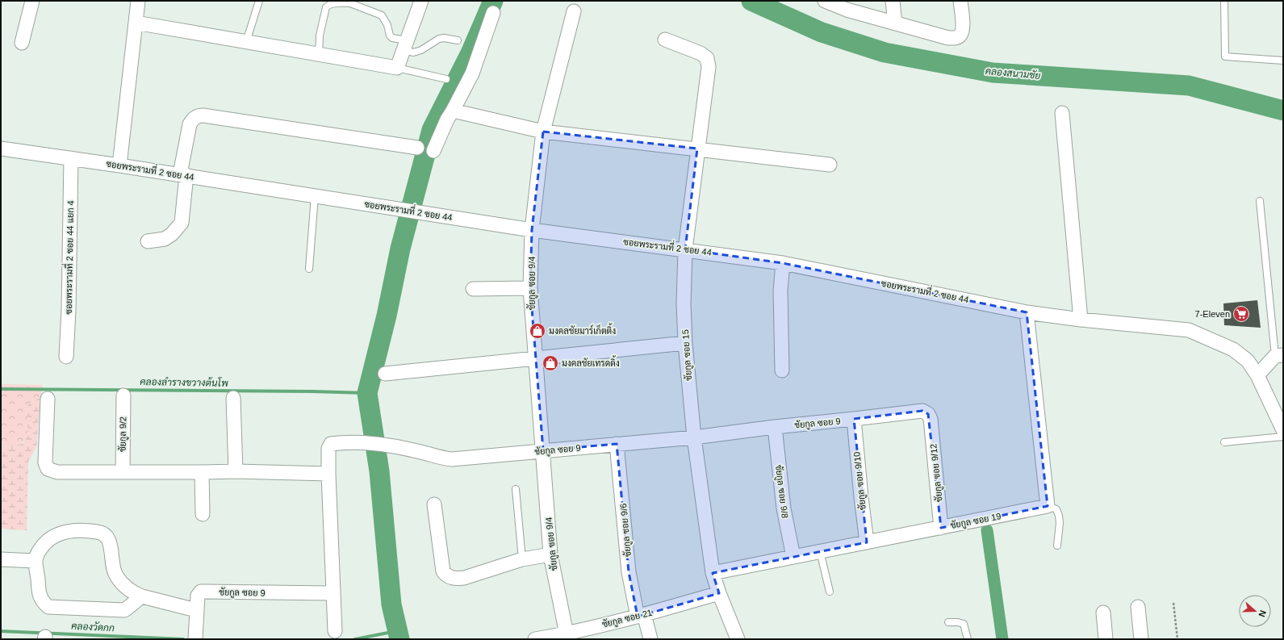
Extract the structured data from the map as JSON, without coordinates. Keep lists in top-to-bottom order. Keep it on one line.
{"streets":{"street":["ซอยพระรามที่ 2 ซอย 44","ซอยพระรามที่ 2 ซอย 44 แยก 4","ชัยกูล ซอย 9/4","ชัยกูล ซอย 15","ชัยกูล ซอย 9","ชัยกูล 9/2","ชัยกูล ซอย 9/12","ชัยกูล ซอย 9/10","ชัยกูล ซอย 9/8","ชัยกูล ซอย 19","ชัยกูล ซอย 9/6","ชัยกูล ซอย 21"]},"crossings":[["ซอยพระรามที่ 2 ซอย 44","ซอยพระรามที่ 2 ซอย 44 แยก 4"],["ซอยพระรามที่ 2 ซอย 44","ชัยกูล ซอย 9/4"],["ซอยพระรามที่ 2 ซอย 44","ชัยกูล ซอย 15"],["ชัยกูล ซอย 9/4","ชัยกูล ซอย 9"],["ชัยกูล ซอย 9/4","ชัยกูล ซอย 21"],["ชัยกูล ซอย 15","ชัยกูล ซอย 9"],["ชัยกูล ซอย 15","ชัยกูล ซอย 19"],["ชัยกูล ซอย 15","ชัยกูล ซอย 21"],["ชัยกูล ซอย 9","ชัยกูล ซอย 9/12"],["ชัยกูล ซอย 9","ชัยกูล ซอย 9/10"],["ชัยกูล ซอย 9","ชัยกูล ซอย 9/8"],["ชัยกูล ซอย 9","ชัยกูล ซอย 9/6"],["ชัยกูล ซอย 9/12","ชัยกูล ซอย 19"],["ชัยกูล ซอย 9/10","ชัยกูล ซอย 19"],["ชัยกูล ซอย 9/8","ชัยกูล ซอย 19"],["ชัยกูล ซอย 9/6","ชัยกูล ซอย 21"]],"water":["คลองสนามชัย","คลองลำรางขวางต้นโพ","คลองวัดกก"],"places":{"supermarket":["7-Eleven"],"shop":["มงคลชัยมาร์เก็ตติ้ง","มงคลชัยเทรดดิ้ง"]},"north":"right"}
